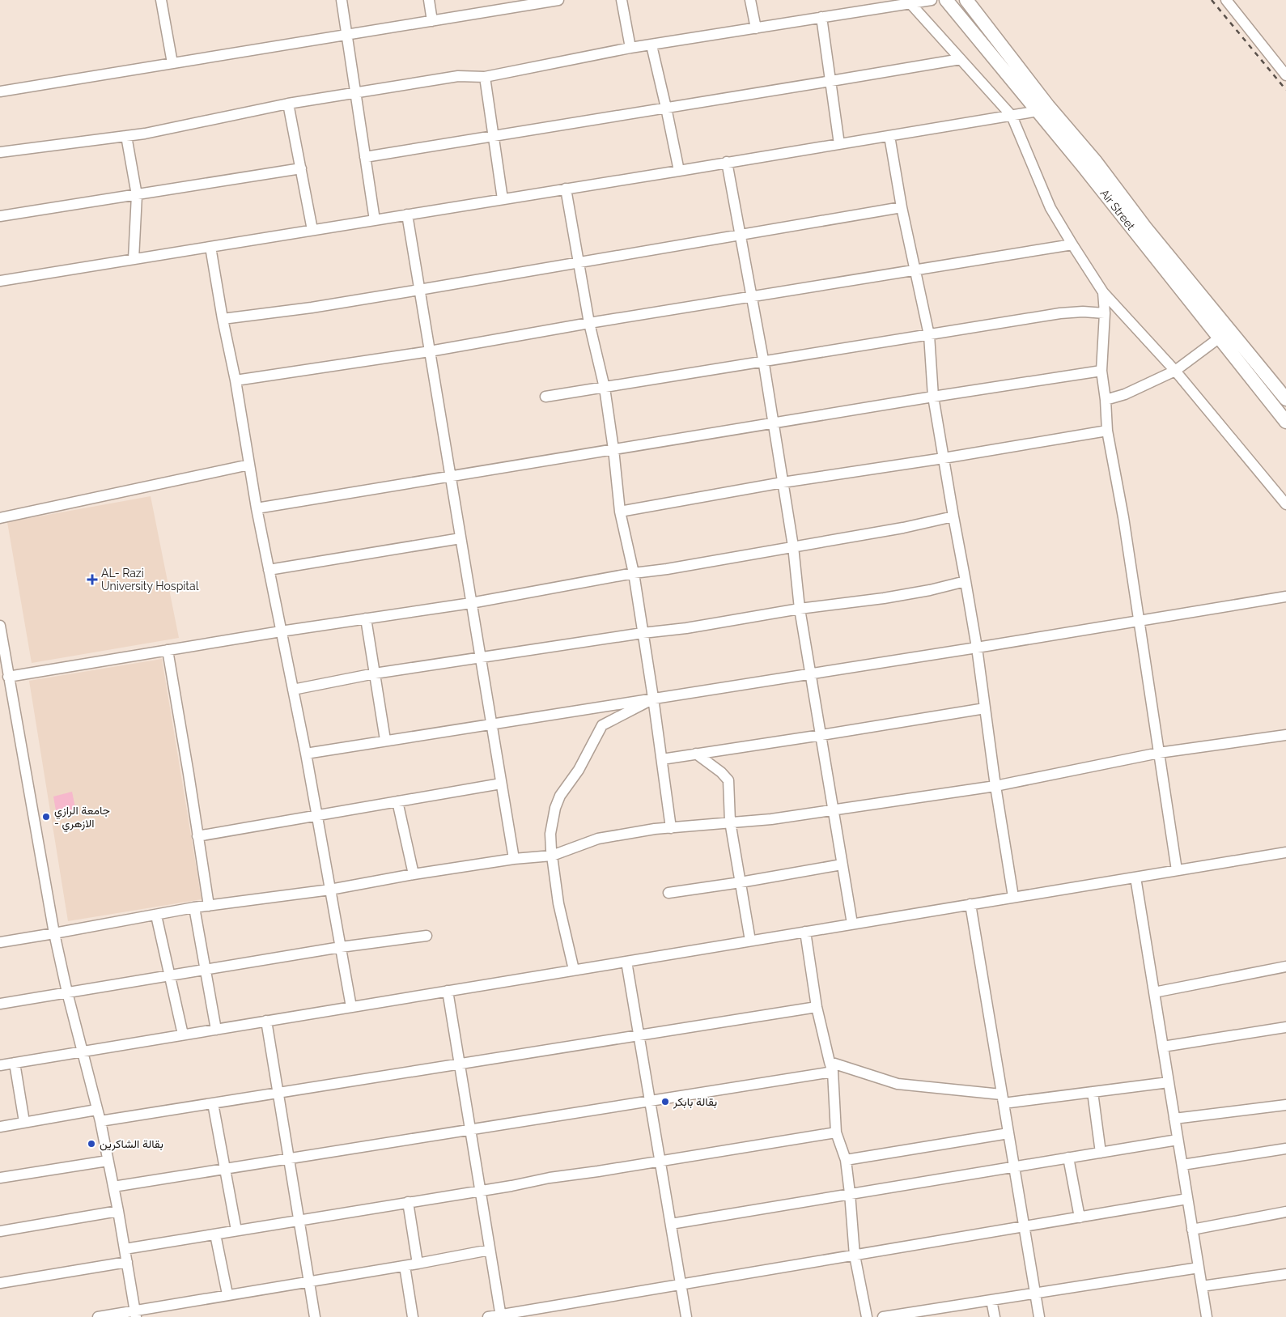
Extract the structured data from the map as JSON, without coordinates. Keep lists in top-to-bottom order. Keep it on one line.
{"streets":{"main road":["Air Street"]},"places":{"health":["AL- Razi University Hospital"],"other":["جامعة الرازي - الازهري","بقالة بابكر","بقالة الشاكرين"]}}
